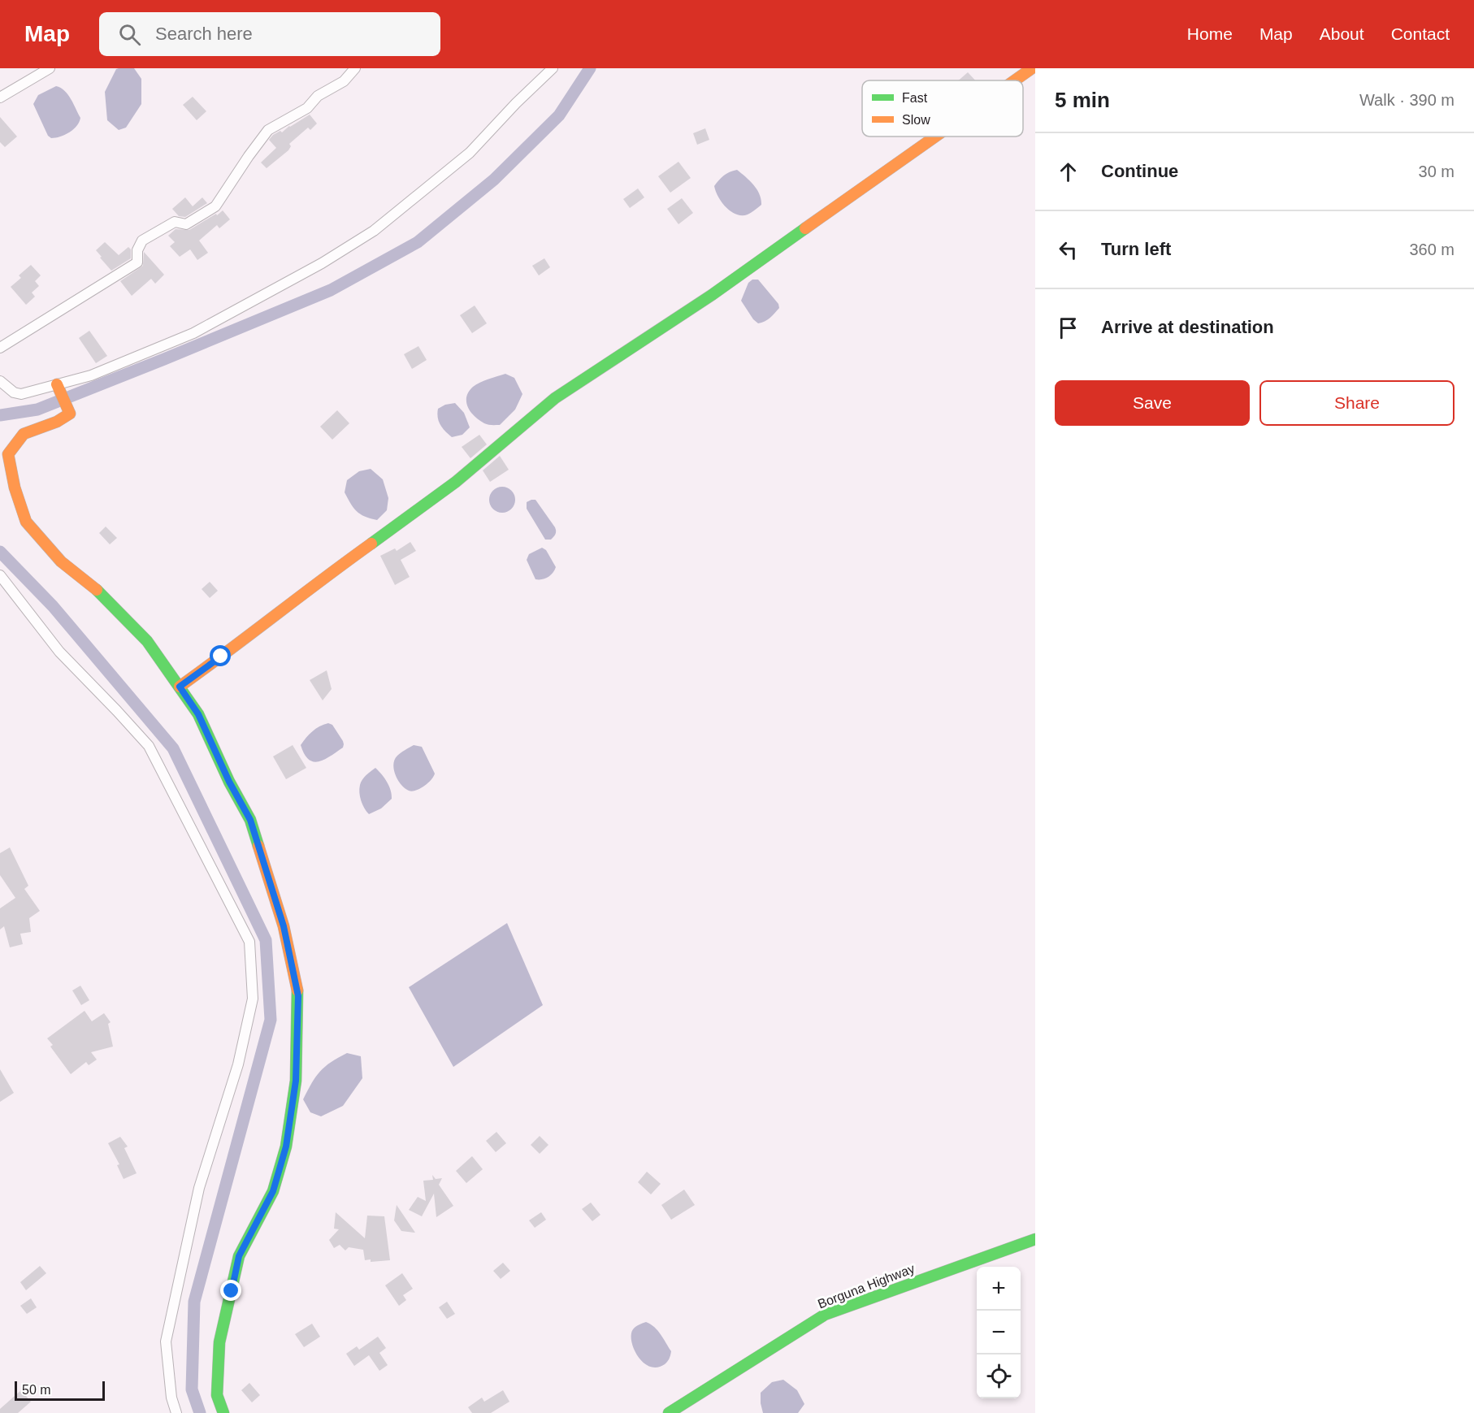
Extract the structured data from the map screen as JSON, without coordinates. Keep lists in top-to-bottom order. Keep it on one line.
{"streets":{"street":["Borguna Highway"]},"legend":["Fast","Slow"],"scale_bar":"50 m","page":{"header":"Map","search":"Search here","nav":["Home","Map","About","Contact"],"heading":["5 min","Walk · 390 m"],"list":[["Continue","30 m"],["Turn left","360 m"],"Arrive at destination"],"buttons":["Save","Share"],"map_buttons":["+","−"],"scale":"50 m"}}
